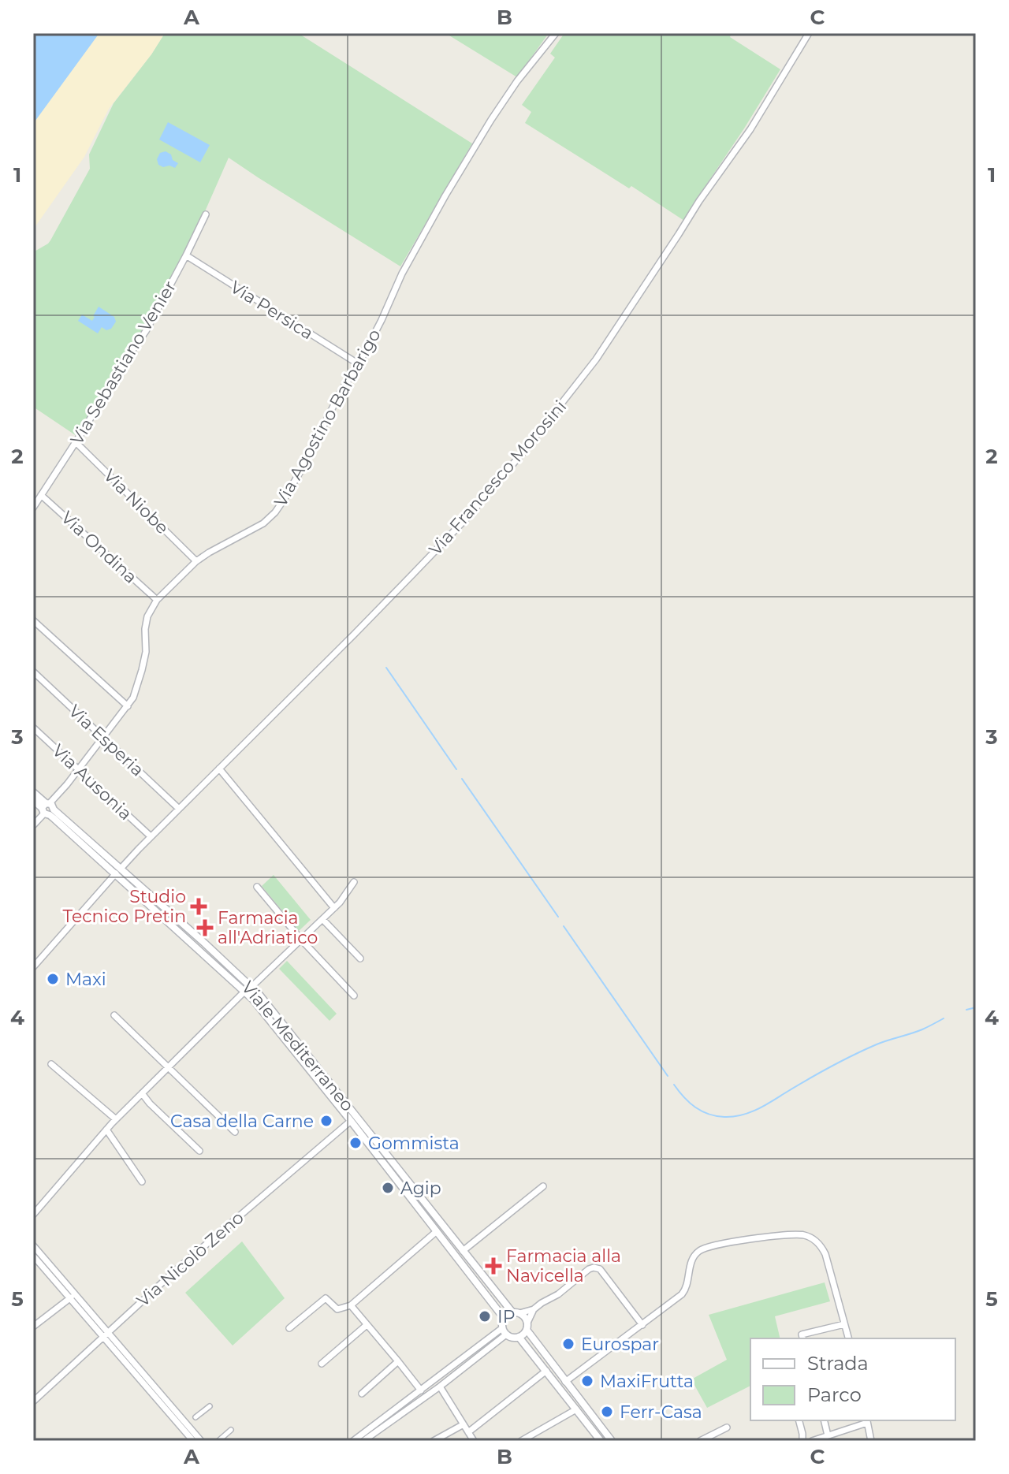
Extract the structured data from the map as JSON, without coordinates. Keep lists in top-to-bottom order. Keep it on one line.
{"streets":{"street":["Via Persica","Via Sebastiano Venier","Via Agostino Barbarigo","Via Francesco Morosini","Via Niobe","Via Ondina","Via Esperia","Via Ausonia","Viale Mediterraneo","Via Nicolò Zeno"]},"crossings":[["Via Persica","Via Sebastiano Venier"],["Via Persica","Via Agostino Barbarigo"],["Via Sebastiano Venier","Via Niobe"],["Via Sebastiano Venier","Via Ondina"],["Via Agostino Barbarigo","Via Niobe"],["Via Agostino Barbarigo","Via Ondina"],["Via Agostino Barbarigo","Via Esperia"],["Via Agostino Barbarigo","Via Ausonia"],["Via Agostino Barbarigo","Viale Mediterraneo"],["Via Francesco Morosini","Via Esperia"],["Via Francesco Morosini","Via Ausonia"],["Via Francesco Morosini","Viale Mediterraneo"],["Viale Mediterraneo","Via Nicolò Zeno"]],"places":{"health":["Studio Tecnico Pretin","Farmacia all'Adriatico","Farmacia alla Navicella"],"other":["Maxi","Casa della Carne","Gommista","Agip","IP","Eurospar","MaxiFrutta","Ferr-Casa"]},"legend":["Strada","Parco"],"grid":{"columns":["A","B","C"],"rows":["1","2","3","4","5"]}}
